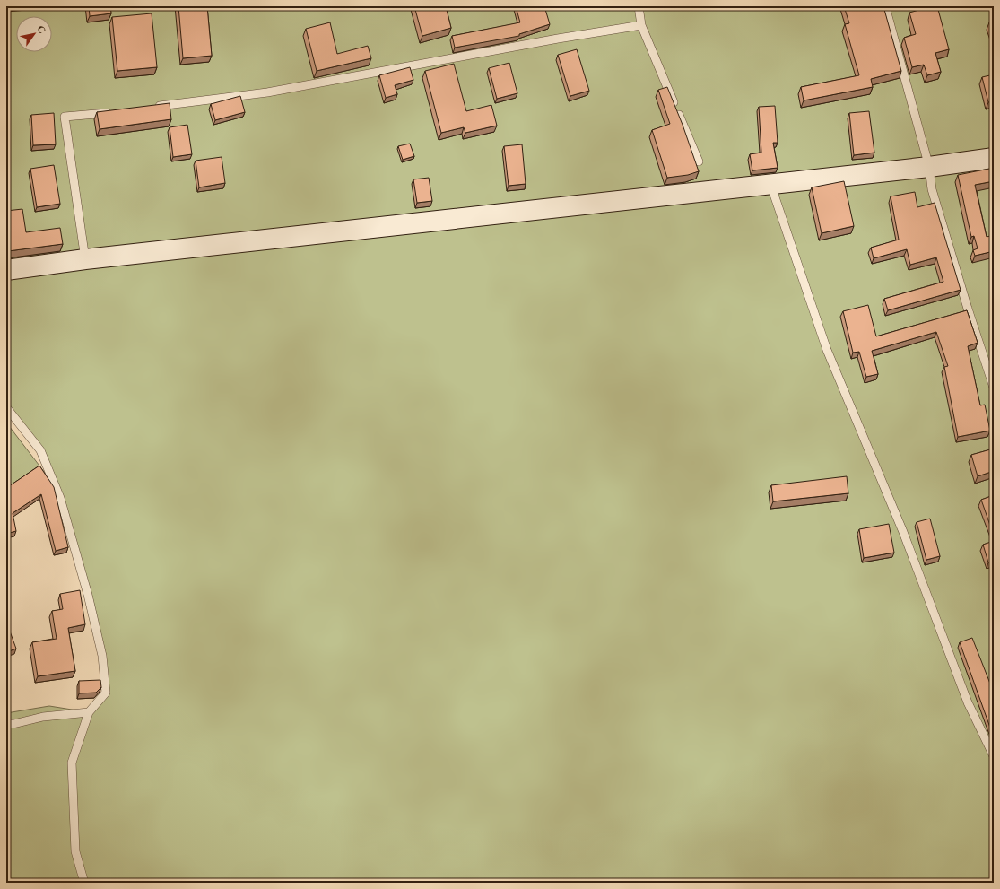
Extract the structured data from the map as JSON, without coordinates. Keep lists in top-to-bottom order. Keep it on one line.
{"north":"top right"}
